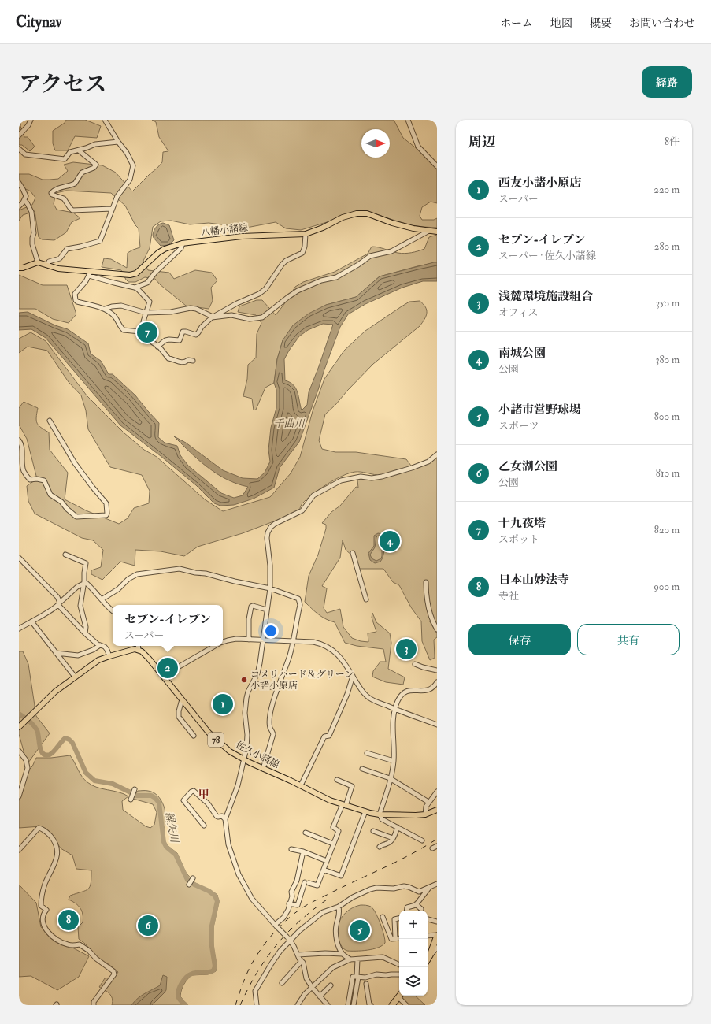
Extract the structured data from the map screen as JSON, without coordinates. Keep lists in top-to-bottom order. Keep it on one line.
{"streets":{"main road":["八幡小諸線","78","佐久小諸線"]},"districts":["甲"],"water":["千曲川","繰矢川"],"places":["コメリハード＆グリーン 小諸小原店"],"north":"right","page":{"header":"Citynav","nav":["ホーム","地図","概要","お問い合わせ"],"title":"アクセス","buttons":["経路",["保存","共有"]],"heading":["周辺","8件"],"list":[{"mark":"1","name":"西友小諸小原店","note":"スーパー","value":"220 m"},{"mark":"2","name":"セブン-イレブン","note":"スーパー · 佐久小諸線","value":"280 m"},{"mark":"3","name":"浅麓環境施設組合","note":"オフィス","value":"350 m"},{"mark":"4","name":"南城公園","note":"公園","value":"380 m"},{"mark":"5","name":"小諸市営野球場","note":"スポーツ","value":"800 m"},{"mark":"6","name":"乙女湖公園","note":"公園","value":"810 m"},{"mark":"7","name":"十九夜塔","note":"スポット","value":"820 m"},{"mark":"8","name":"日本山妙法寺","note":"寺社","value":"900 m"}],"pins":["7","4","3","2","1","8","6","5"],"popup":["セブン-イレブン","スーパー"],"map_buttons":["+","−"]}}
